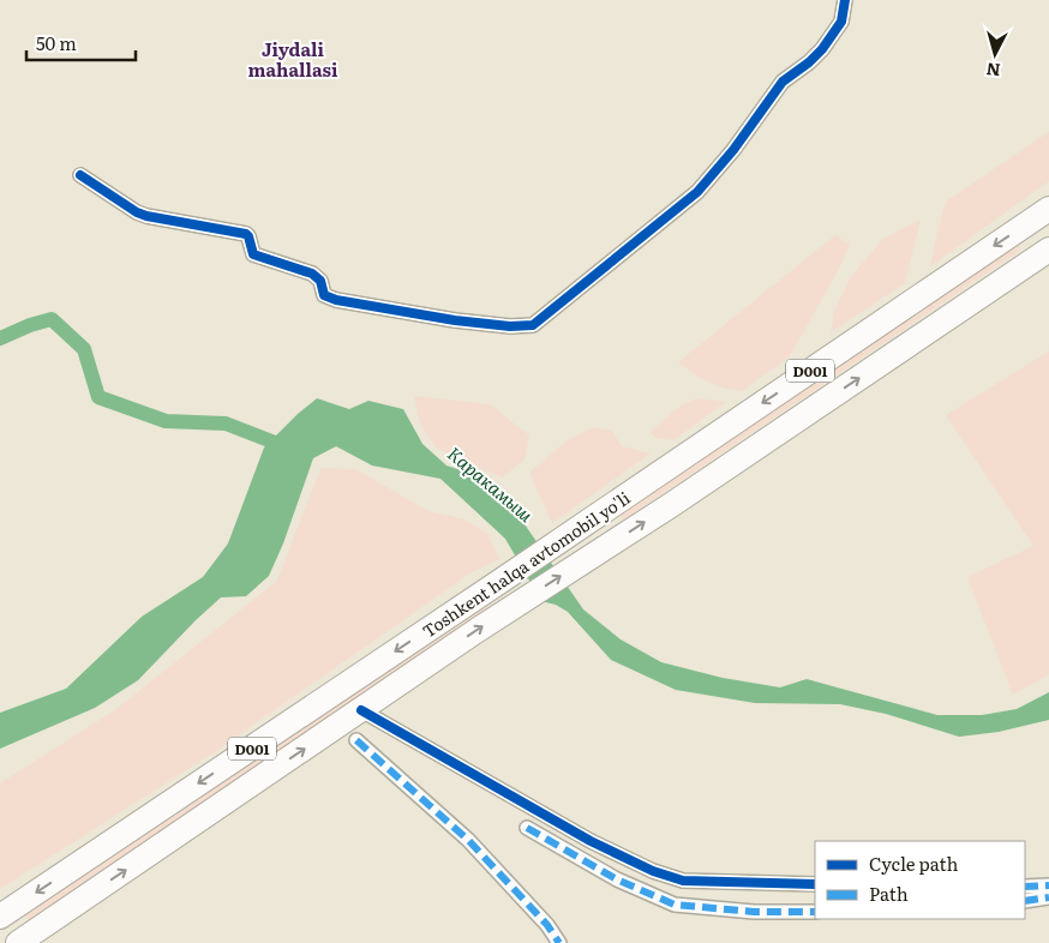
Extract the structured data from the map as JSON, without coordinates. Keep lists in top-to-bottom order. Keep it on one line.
{"streets":{"highway":["D001","Toshkent halqa avtomobil yo'li"]},"districts":["Jiydali mahallasi"],"water":["Каракамыш"],"legend":["Cycle path","Path"],"scale_bar":"50 m","north":"bottom"}
